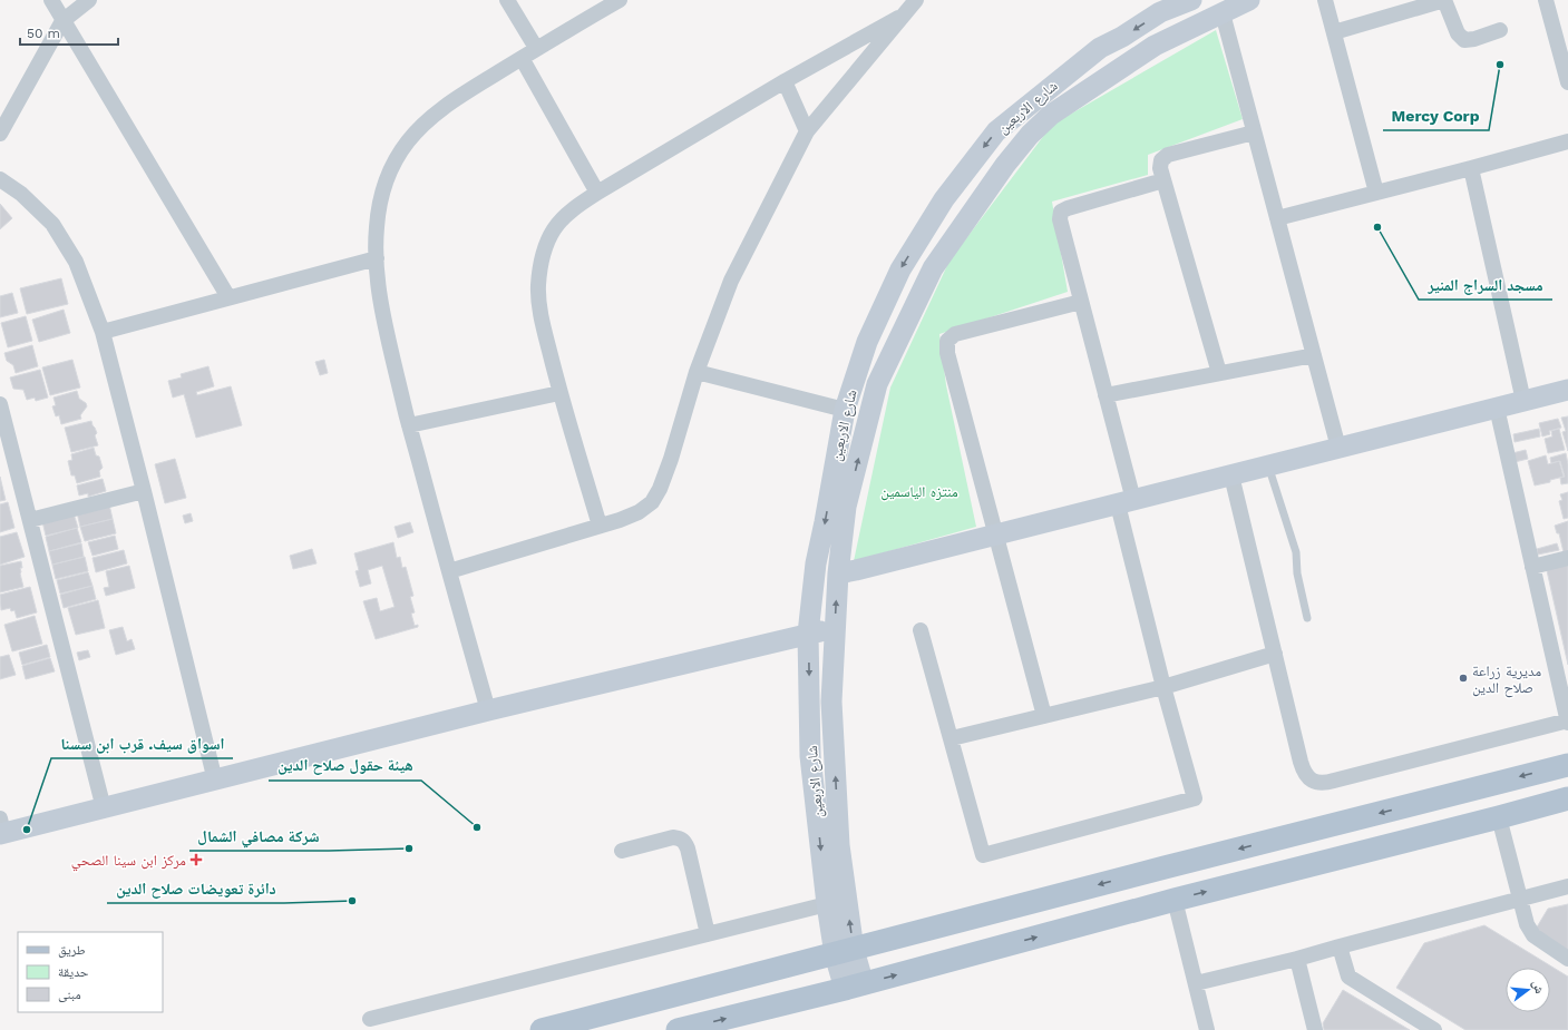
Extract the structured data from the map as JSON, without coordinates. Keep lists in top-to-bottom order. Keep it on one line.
{"streets":{"main road":["شارع الاربعين"]},"parks":["منتزه الياسمين"],"places":{"other":["Mercy Corp","مسجد السراج المنير","مديرية زراعة صلاح الدين","هيئة حقول صلاح الدين","اسواق سيف. قرب ابن سسنا","شركة مصافي الشمال","دائرة تعويضات صلاح الدين"],"health":["مركز ابن سينا الصحي"]},"legend":["طريق","حديقة","مبنى"],"scale_bar":"50 m","north":"right"}
